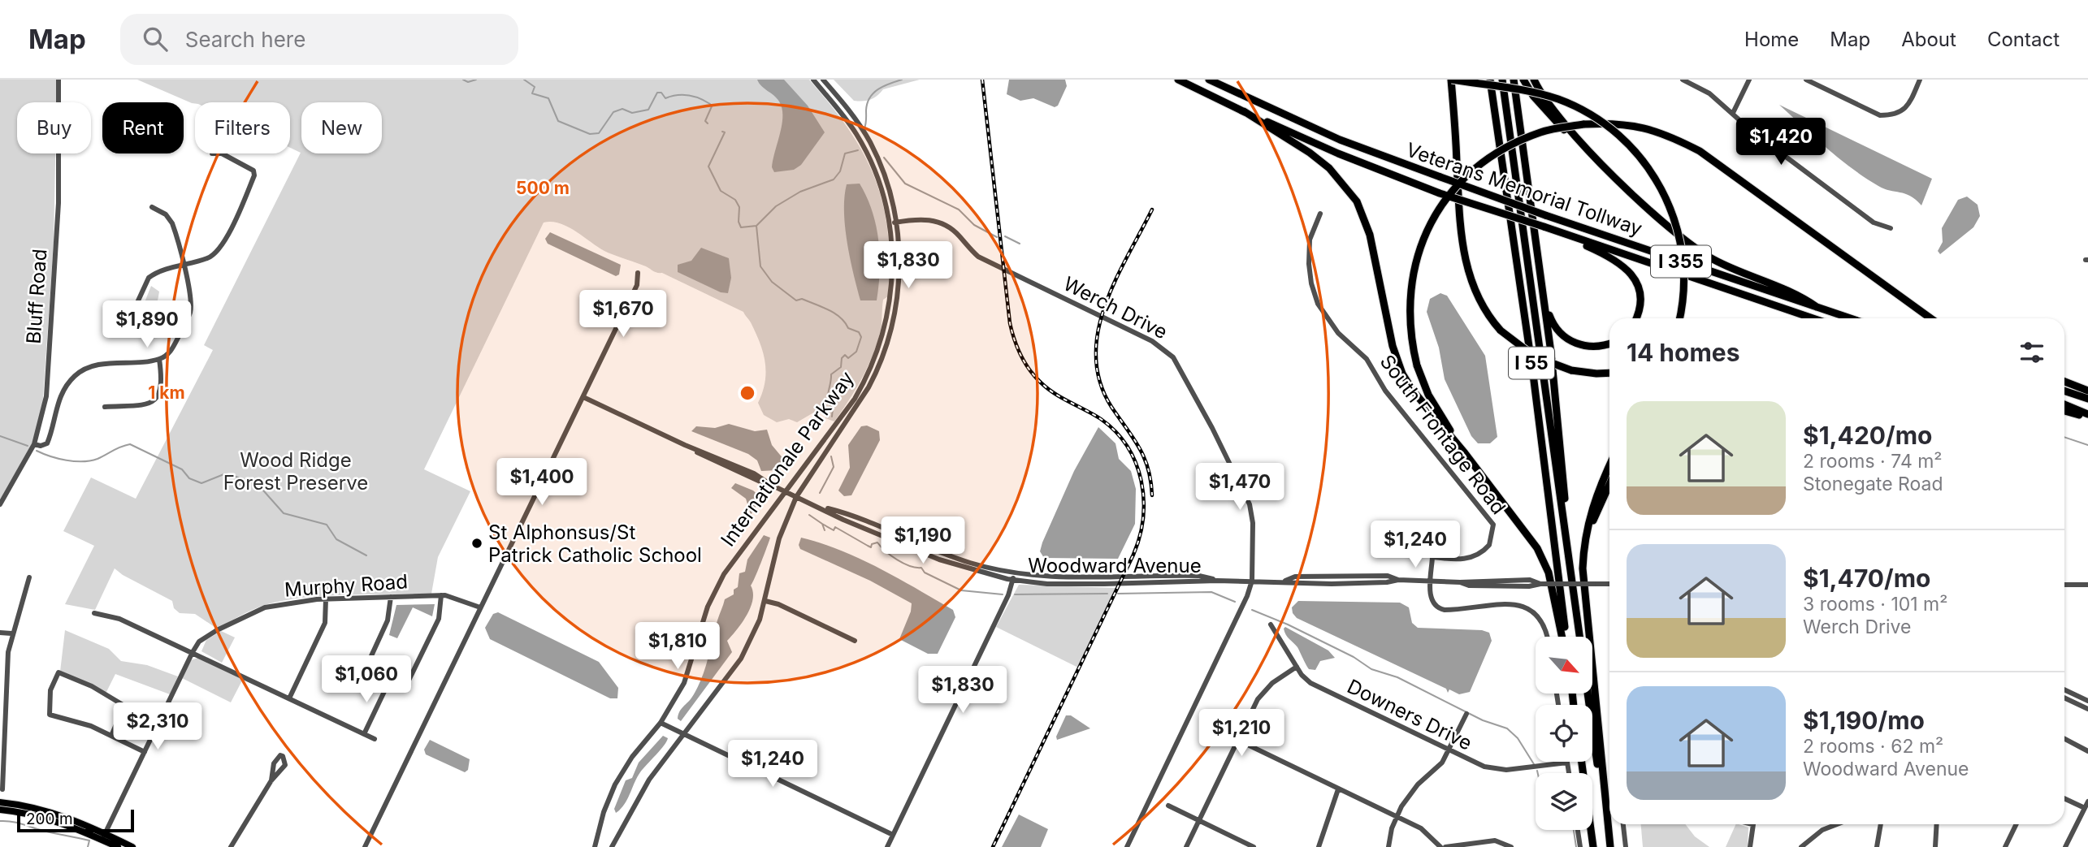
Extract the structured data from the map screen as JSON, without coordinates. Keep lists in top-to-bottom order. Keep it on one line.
{"streets":{"highway":["Veterans Memorial Tollway","I 355","I 55"],"street":["Bluff Road","Werch Drive","South Frontage Road","Internationale Parkway","Woodward Avenue","Murphy Road","Downers Drive"]},"crossings":[["Werch Drive","Internationale Parkway"],["Werch Drive","Woodward Avenue"],["South Frontage Road","Woodward Avenue"],["Internationale Parkway","Woodward Avenue"]],"parks":["Wood Ridge Forest Preserve"],"places":["St Alphonsus/St Patrick Catholic School"],"scale_bar":"200 m","north":"bottom right","page":{"header":"Map","search":"Search here","nav":["Home","Map","About","Contact"],"chip":["Buy","Rent","Filters","New"],"price":["$1,420","$1,830","$1,670","$1,890","$1,400","$1,470","$1,190","$1,240","$1,810","$1,060","$1,830","$2,310","$1,210","$1,240"],"heading":"14 homes","list":[{"name":"$1,420/mo","note":"2 rooms · 74 m² · Stonegate Road"},{"name":"$1,470/mo","note":"3 rooms · 101 m² · Werch Drive"},{"name":"$1,190/mo","note":"2 rooms · 62 m² · Woodward Avenue"}],"scale":"200 m"},"rings":["500 m","1 km"]}
